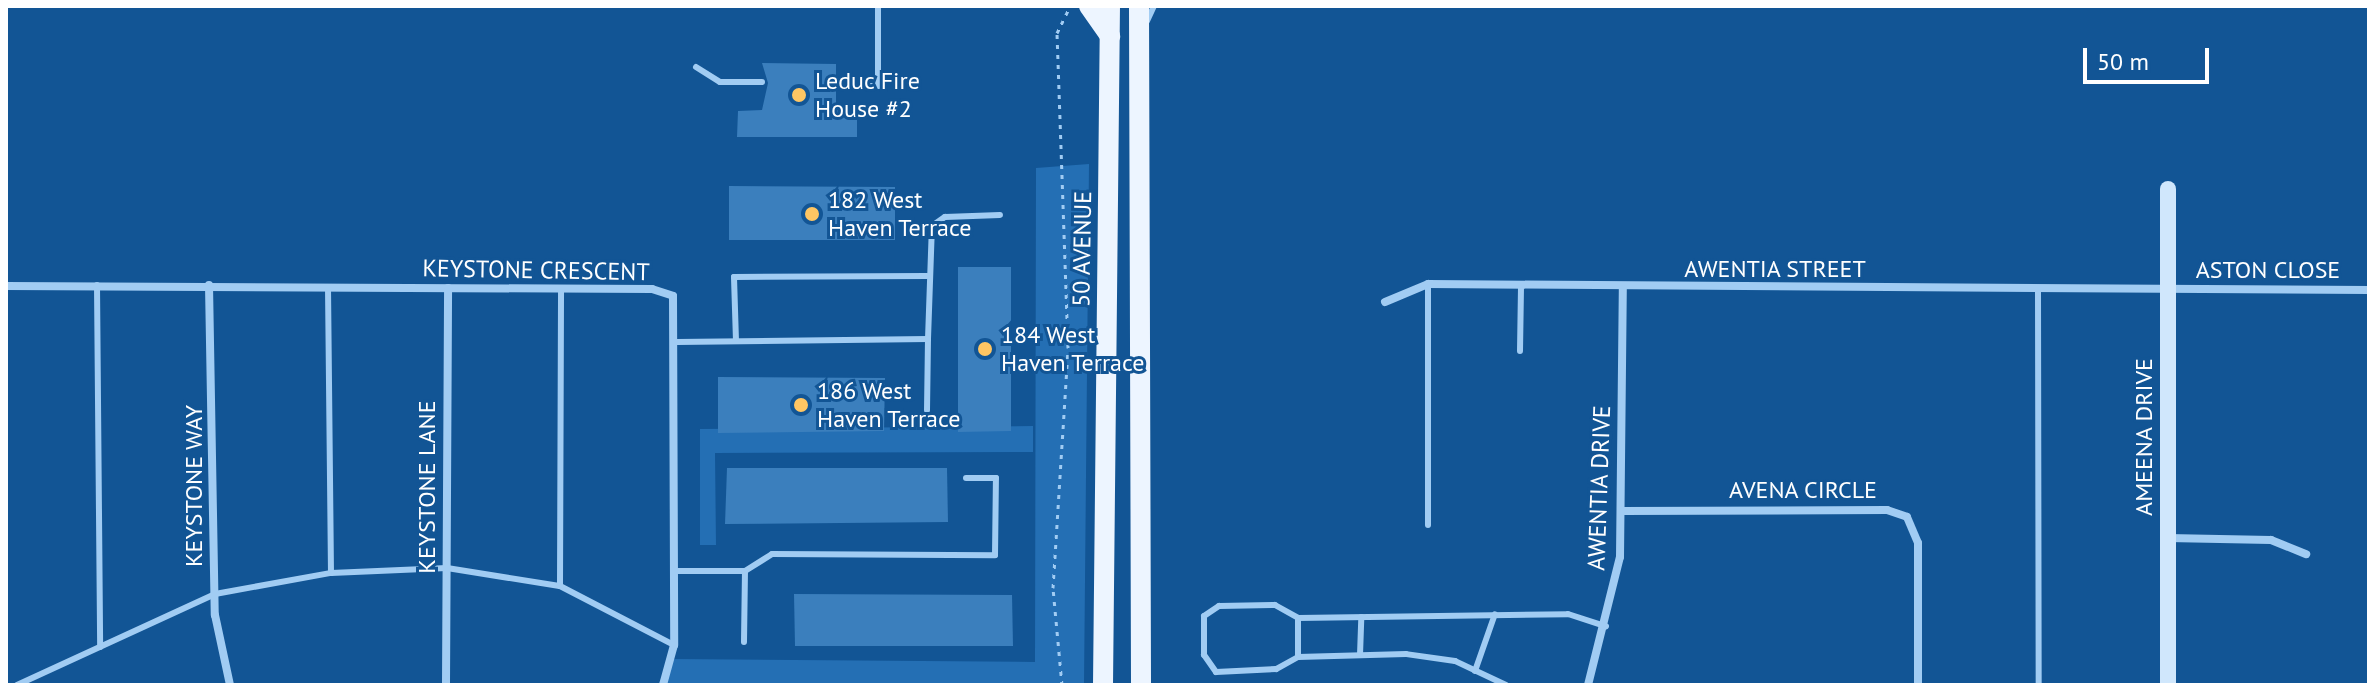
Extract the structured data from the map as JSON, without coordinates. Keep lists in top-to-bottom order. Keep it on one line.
{"streets":{"main road":["50 AVENUE"],"street":["AWENTIA STREET","KEYSTONE CRESCENT","ASTON CLOSE","AMEENA DRIVE","KEYSTONE WAY","KEYSTONE LANE","AWENTIA DRIVE","AVENA CIRCLE"]},"crossings":[["AWENTIA STREET","ASTON CLOSE"],["AWENTIA STREET","AMEENA DRIVE"],["AWENTIA STREET","AWENTIA DRIVE"],["KEYSTONE CRESCENT","KEYSTONE WAY"],["KEYSTONE CRESCENT","KEYSTONE LANE"],["ASTON CLOSE","AMEENA DRIVE"],["AWENTIA DRIVE","AVENA CIRCLE"]],"places":["Leduc Fire House #2","182 West Haven Terrace","184 West Haven Terrace","186 West Haven Terrace"],"scale_bar":"50 m"}
